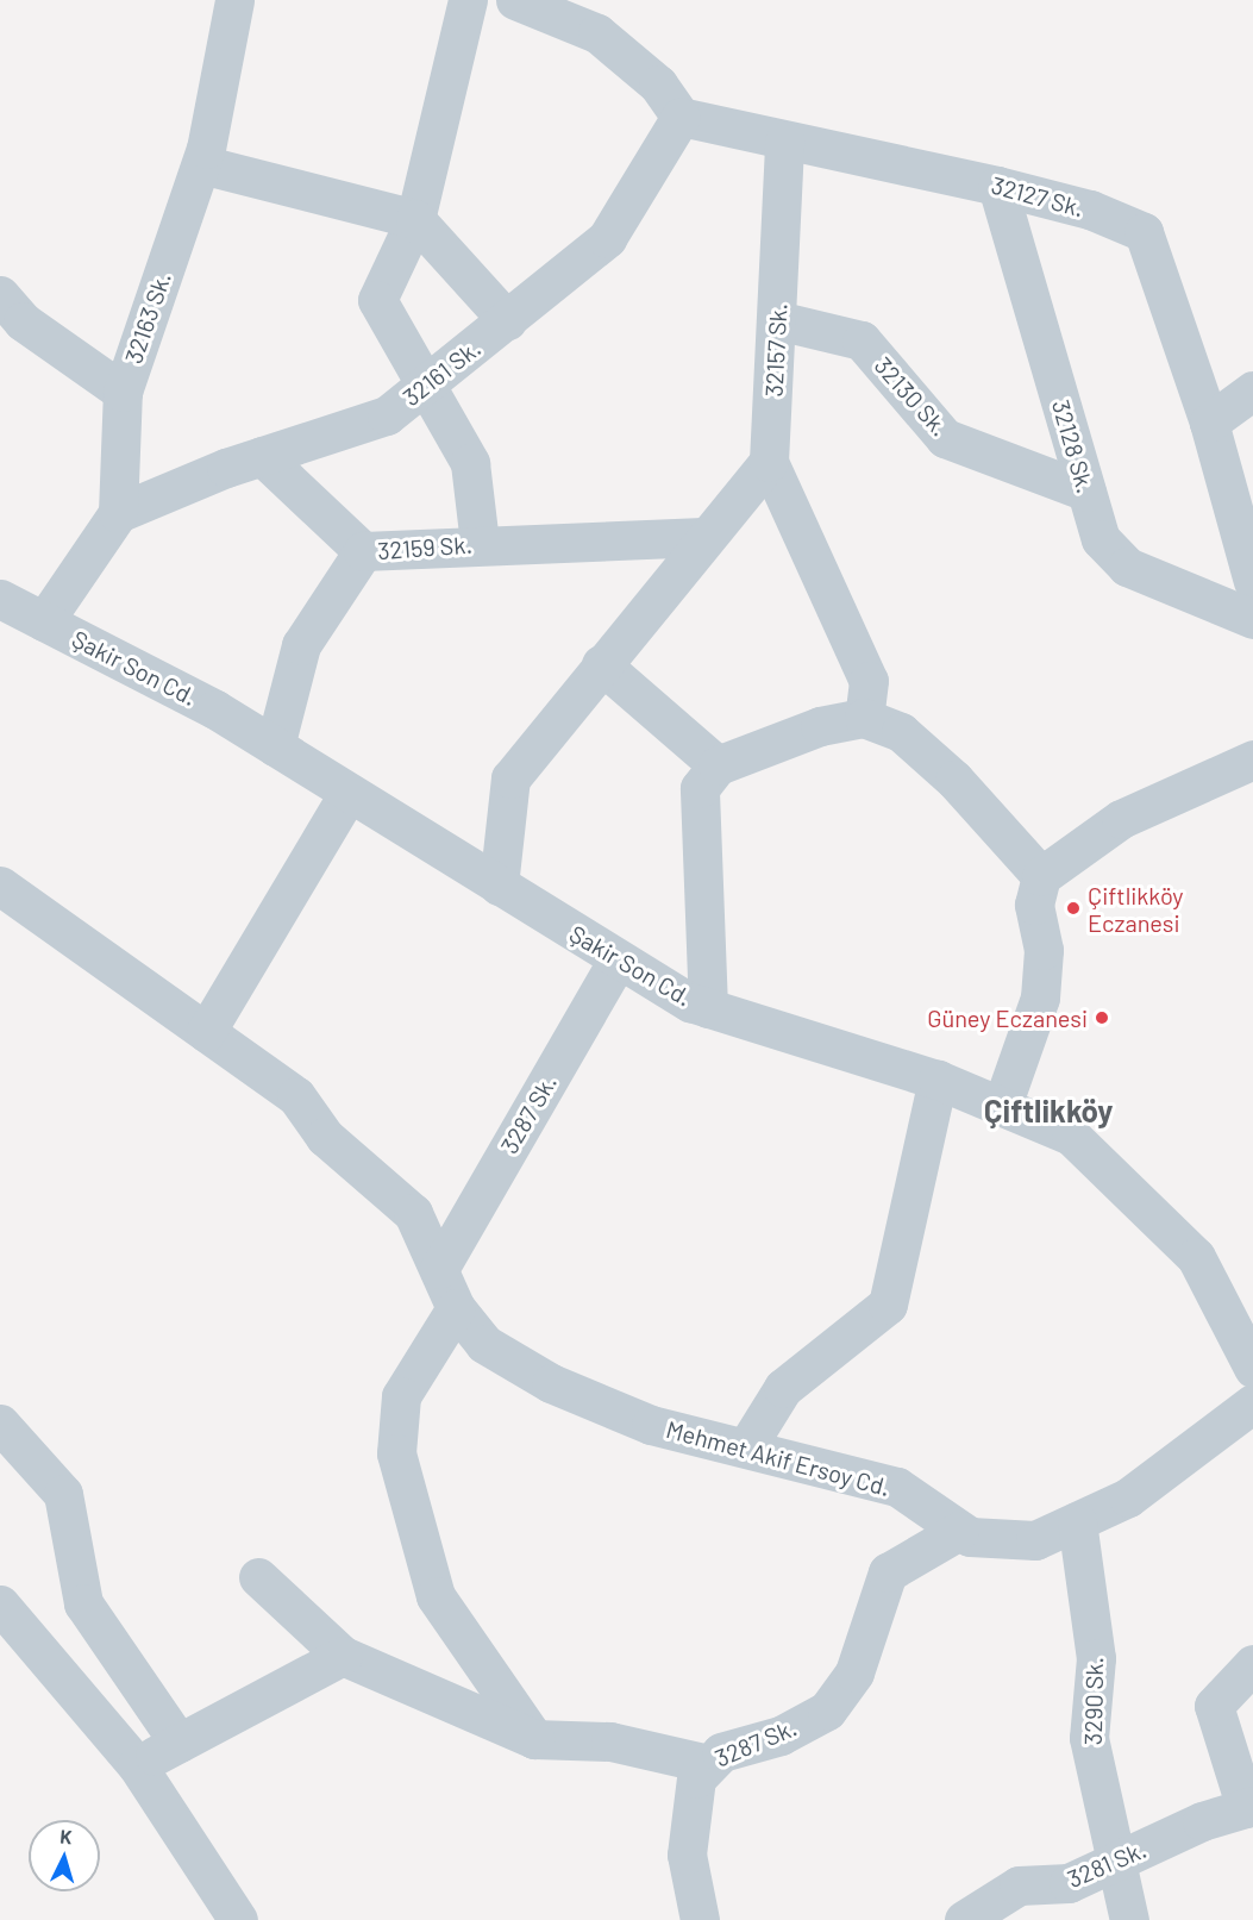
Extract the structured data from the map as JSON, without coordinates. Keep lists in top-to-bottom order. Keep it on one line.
{"streets":{"street":["32127 Sk.","32163 Sk.","32157 Sk.","32161 Sk.","32130 Sk.","32128 Sk.","32159 Sk.","Şakir Son Cd.","3287 Sk.","Mehmet Akif Ersoy Cd.","3290 Sk.","3281 Sk."]},"crossings":[["32127 Sk.","32157 Sk."],["32127 Sk.","32161 Sk."],["32127 Sk.","32128 Sk."],["32163 Sk.","32161 Sk."],["32157 Sk.","32130 Sk."],["32130 Sk.","32128 Sk."],["32159 Sk.","Şakir Son Cd."],["Şakir Son Cd.","3287 Sk."],["3287 Sk.","Mehmet Akif Ersoy Cd."],["Mehmet Akif Ersoy Cd.","3290 Sk."],["3290 Sk.","3281 Sk."]],"districts":["Çiftlikköy"],"places":["Çiftlikköy Eczanesi","Güney Eczanesi"],"north":"top"}
